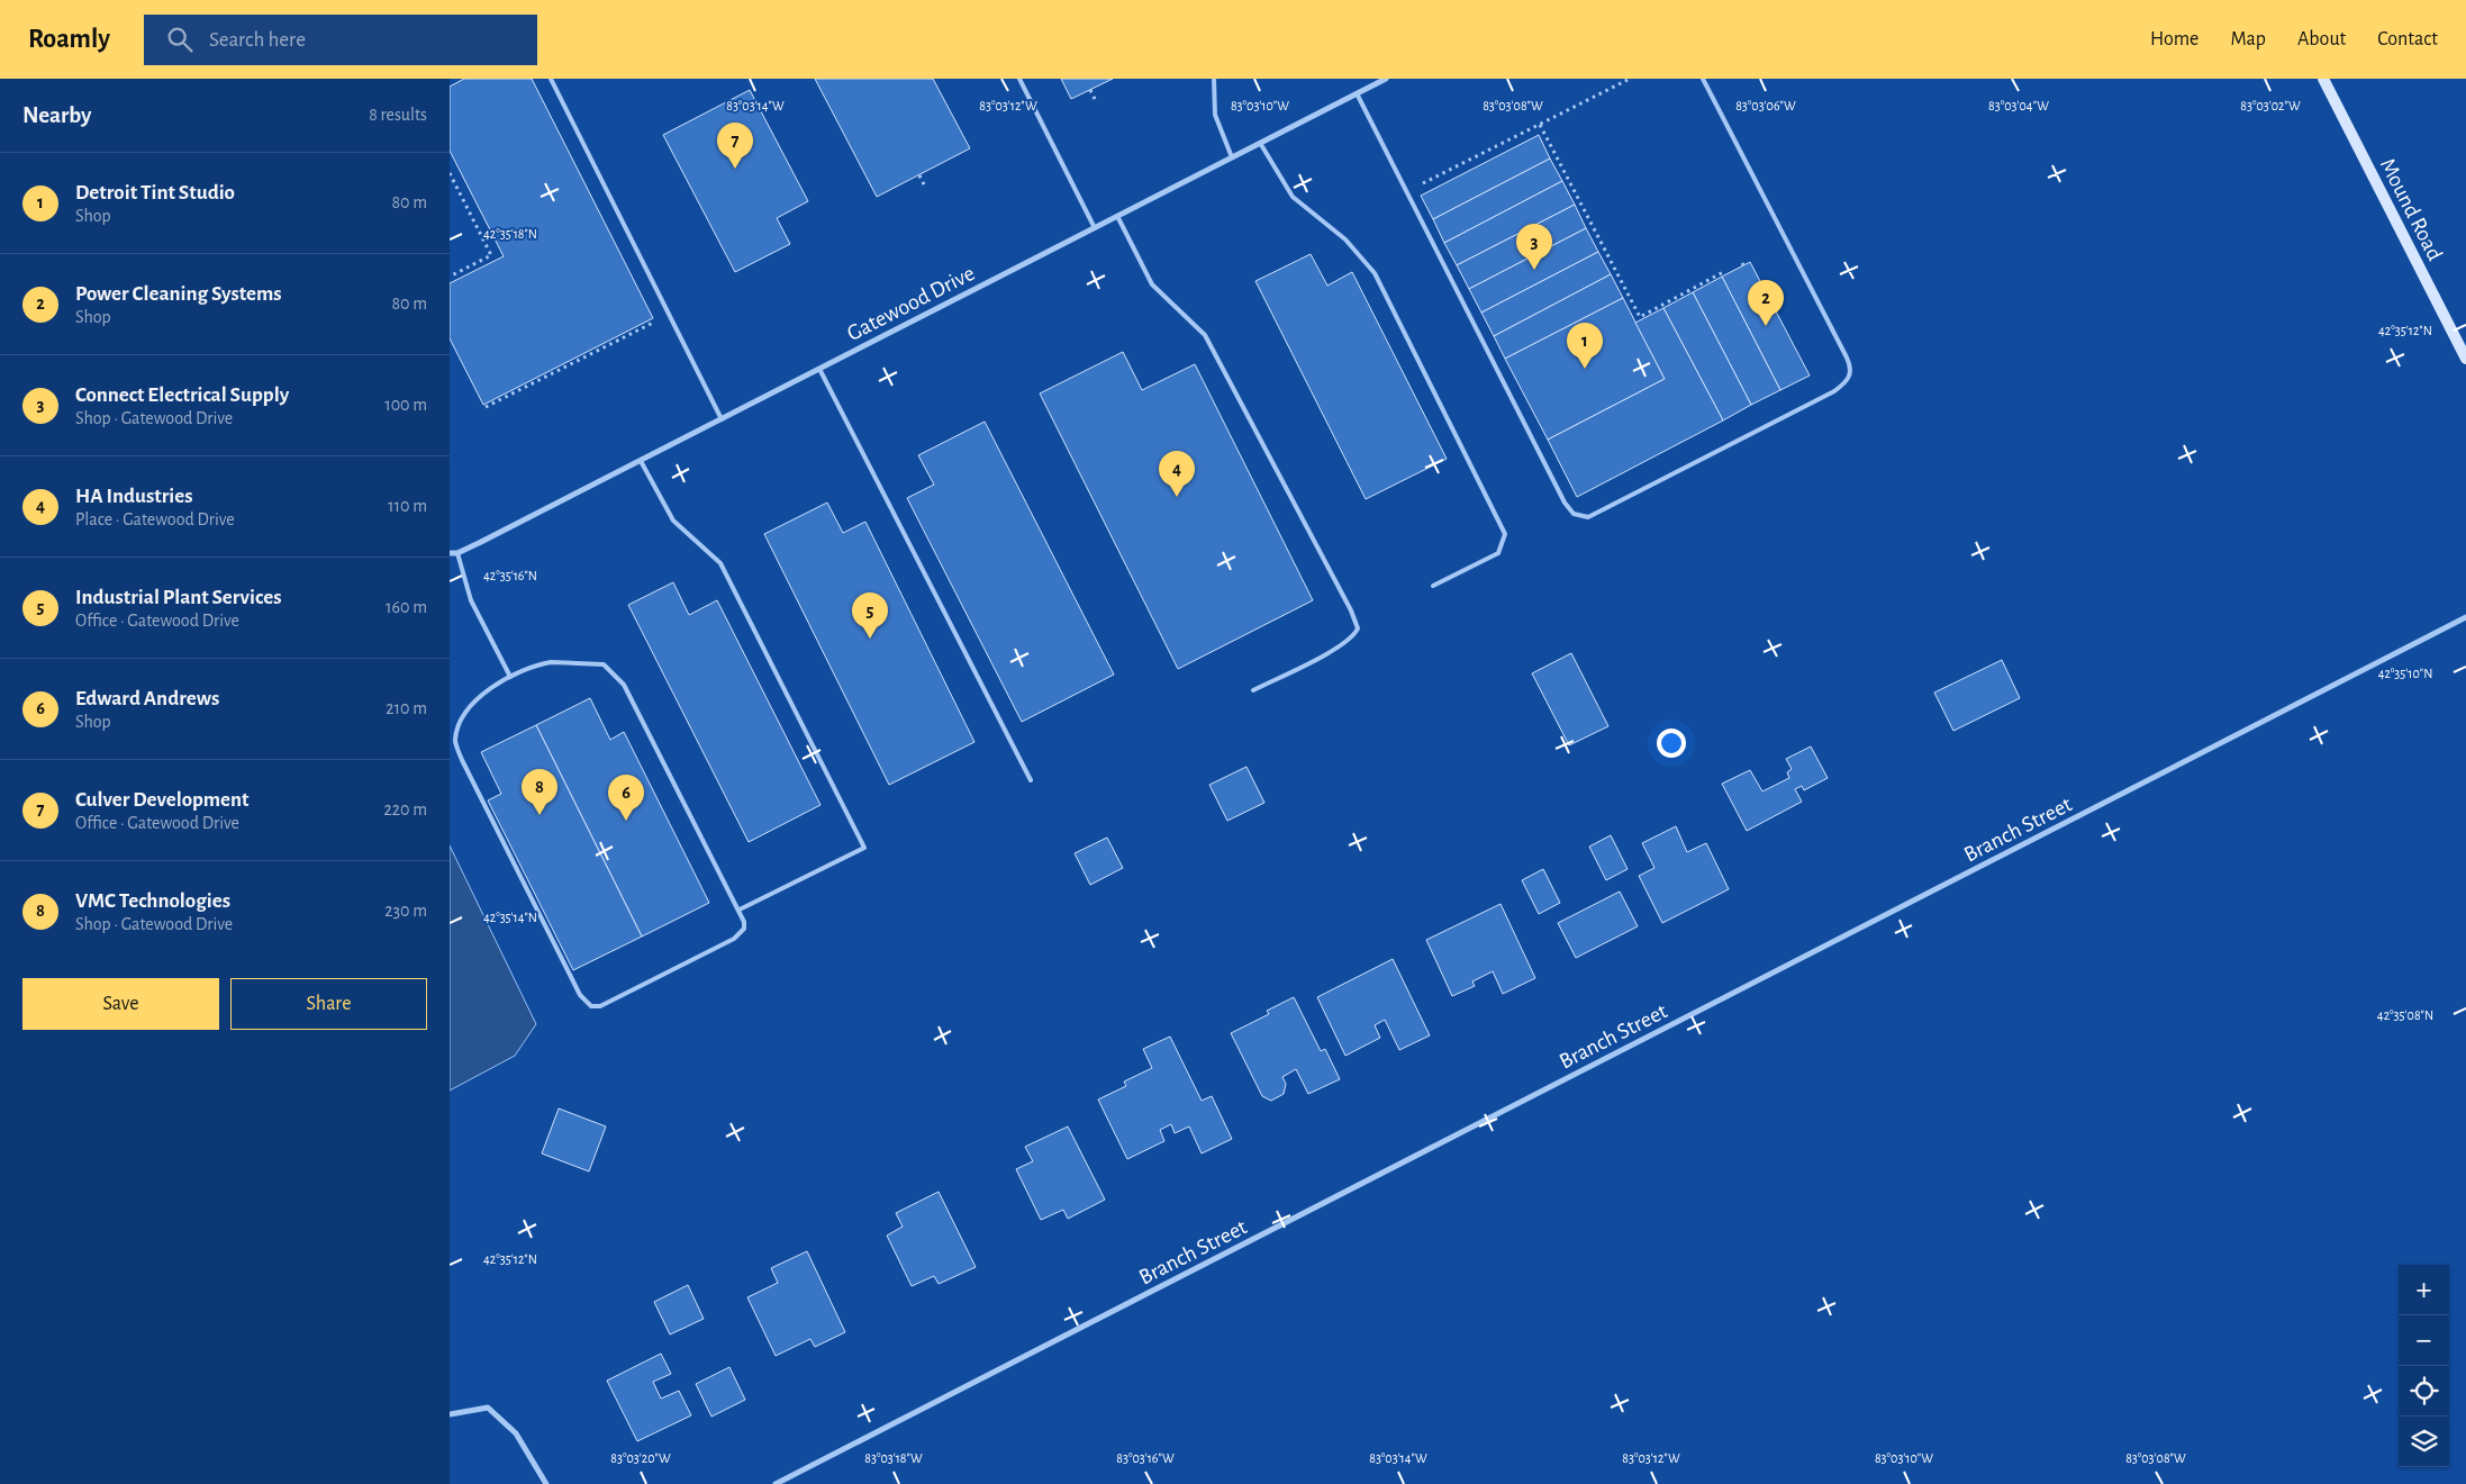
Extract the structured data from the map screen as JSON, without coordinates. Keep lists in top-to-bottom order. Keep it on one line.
{"streets":{"main road":["Mound Road"],"street":["Gatewood Drive","Branch Street"]},"page":{"header":"Roamly","search":"Search here","nav":["Home","Map","About","Contact"],"heading":["Nearby","8 results"],"pins":["7","3","2","1","4","5","8","6"],"list":[{"mark":"1","name":"Detroit Tint Studio","note":"Shop","value":"80 m"},{"mark":"2","name":"Power Cleaning Systems","note":"Shop","value":"80 m"},{"mark":"3","name":"Connect Electrical Supply","note":"Shop · Gatewood Drive","value":"100 m"},{"mark":"4","name":"HA Industries","note":"Place · Gatewood Drive","value":"110 m"},{"mark":"5","name":"Industrial Plant Services","note":"Office · Gatewood Drive","value":"160 m"},{"mark":"6","name":"Edward Andrews","note":"Shop","value":"210 m"},{"mark":"7","name":"Culver Development","note":"Office · Gatewood Drive","value":"220 m"},{"mark":"8","name":"VMC Technologies","note":"Shop · Gatewood Drive","value":"230 m"}],"buttons":["Save","Share"],"map_buttons":["+","−"]},"coordinates":["83°03'08\"W","83°03'04\"W","83°03'14\"W","83°03'12\"W","83°03'10\"W","83°03'06\"W","83°03'02\"W","42°35'18\"N","42°35'12\"N","42°35'16\"N","42°35'10\"N","42°35'14\"N","42°35'08\"N","83°03'20\"W","83°03'18\"W","83°03'16\"W"]}
